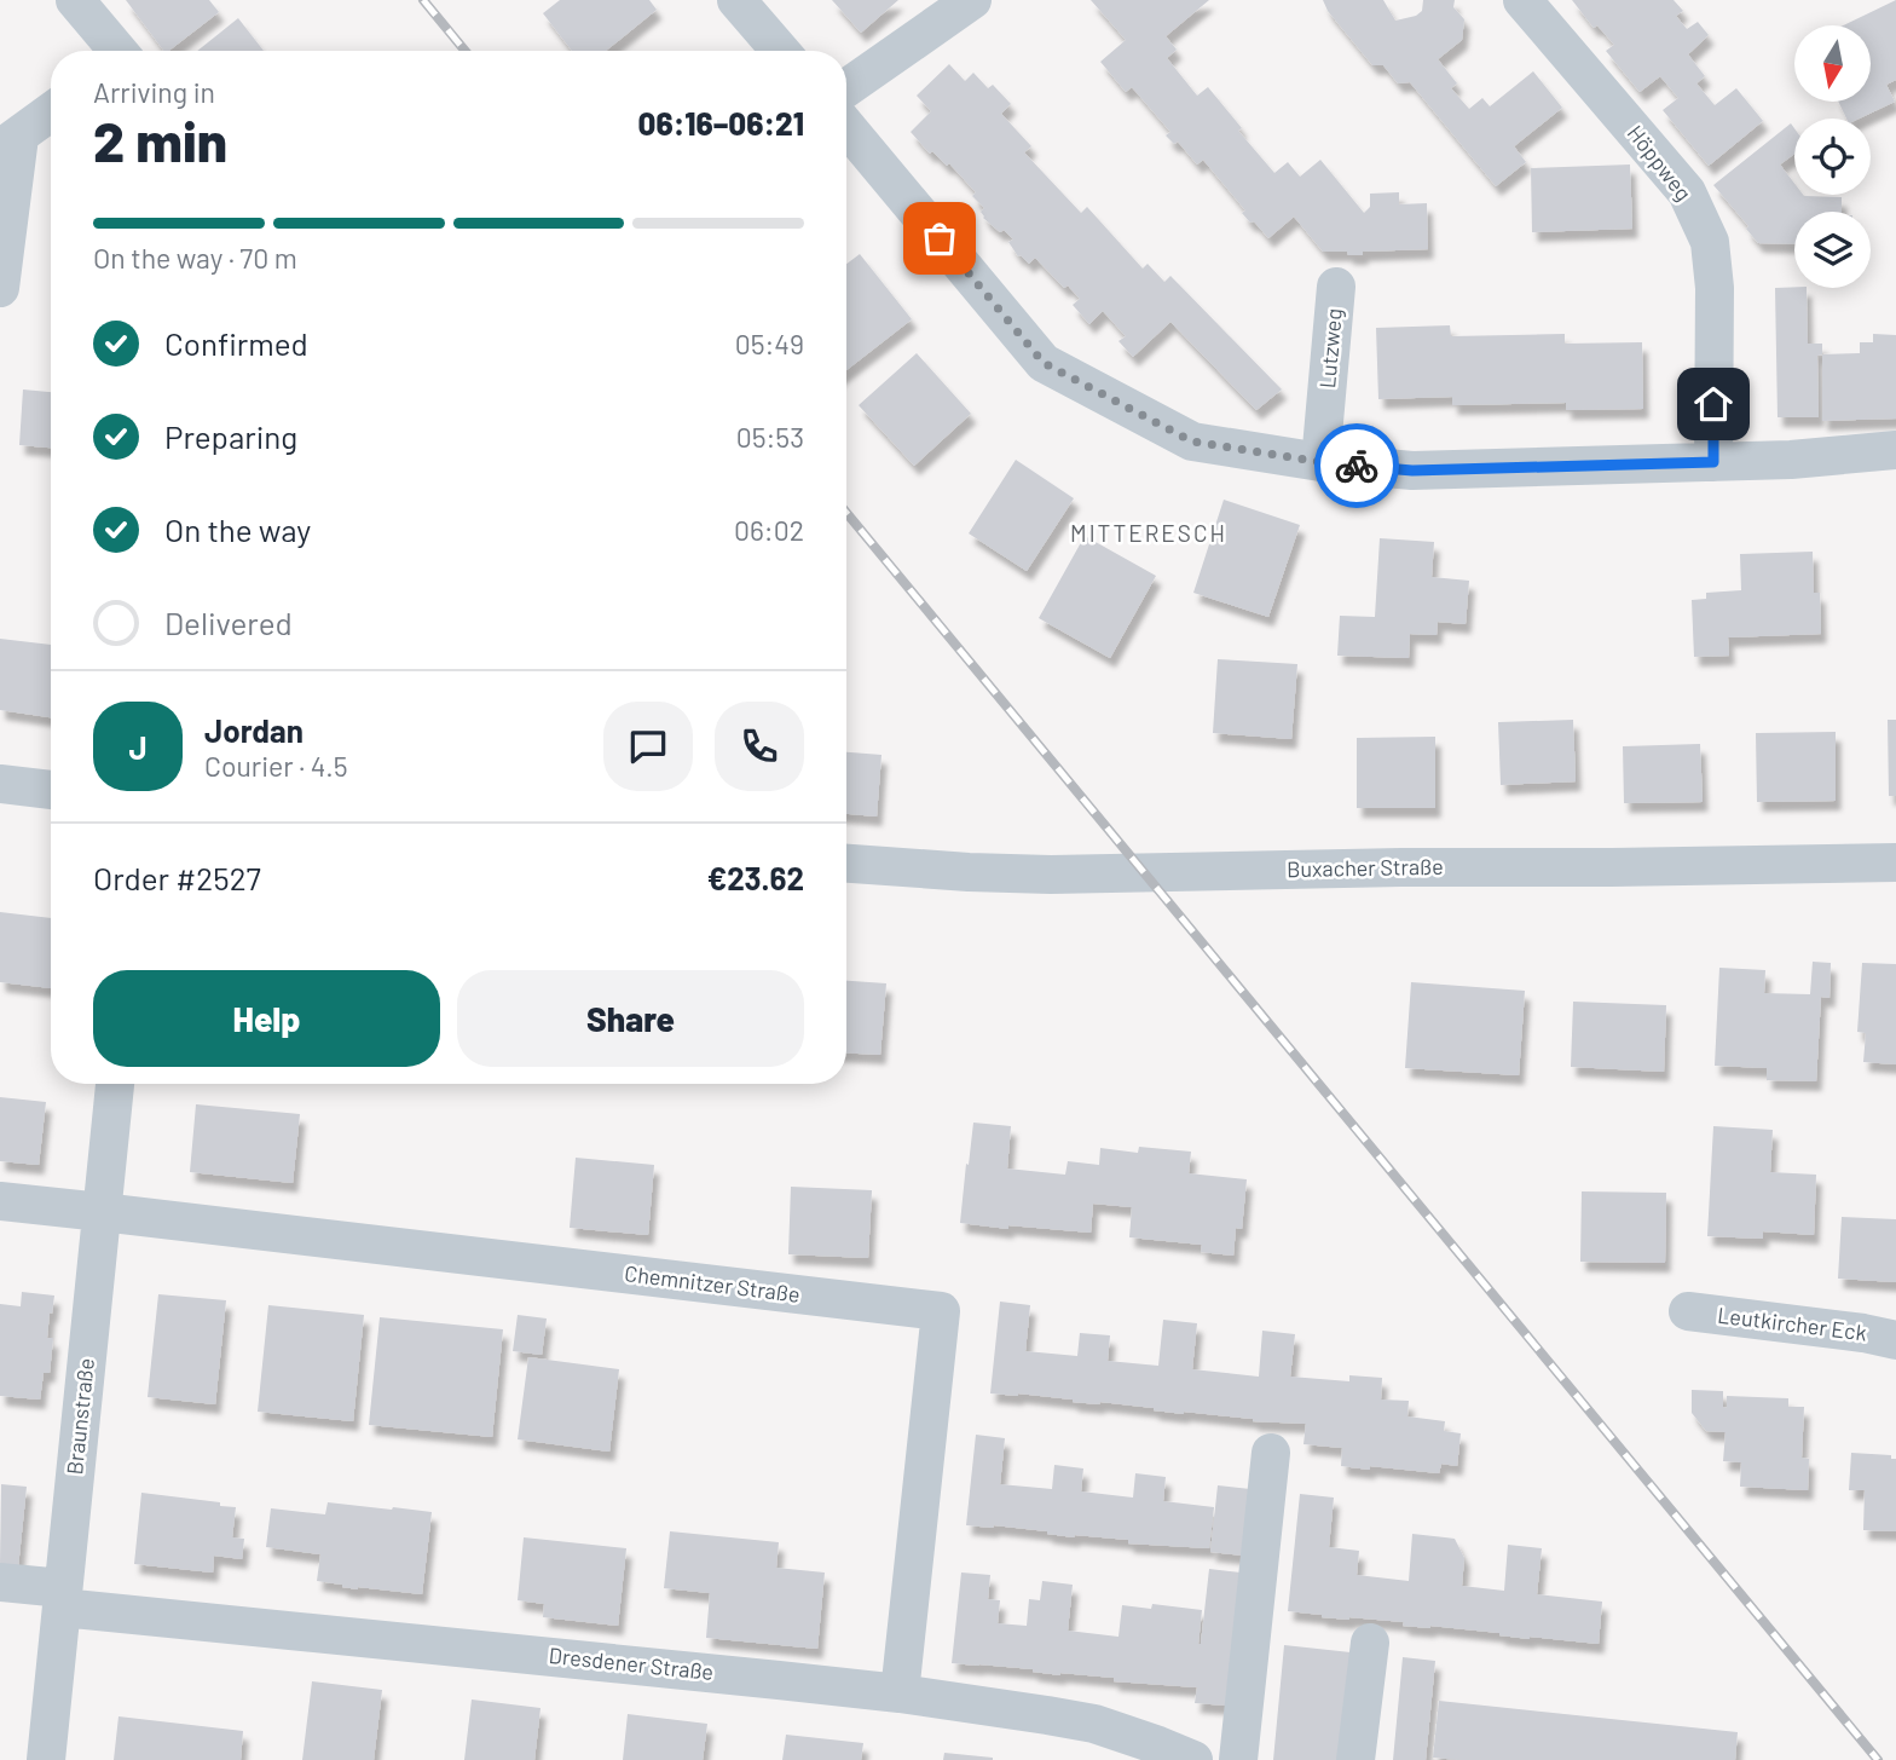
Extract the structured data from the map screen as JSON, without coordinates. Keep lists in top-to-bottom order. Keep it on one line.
{"streets":{"street":["Höppweg","Lutzweg","Buxacher Straße","Chemnitzer Straße","Leutkircher Eck","Braunstraße","Dresdener Straße"]},"crossings":[["Chemnitzer Straße","Braunstraße"],["Chemnitzer Straße","Dresdener Straße"],["Braunstraße","Dresdener Straße"]],"districts":["MITTERESCH"],"north":"bottom","page":{"heading":["2 min","Arriving in","06:16–06:21"],"panel":["Jordan","Courier · 4.5","Order #2527","€23.62"],"bar":"On the way · 70 m","list":[["Confirmed","05:49"],["Preparing","05:53"],["On the way","06:02"],"Delivered"],"round":"J","buttons":["Help","Share"]}}
